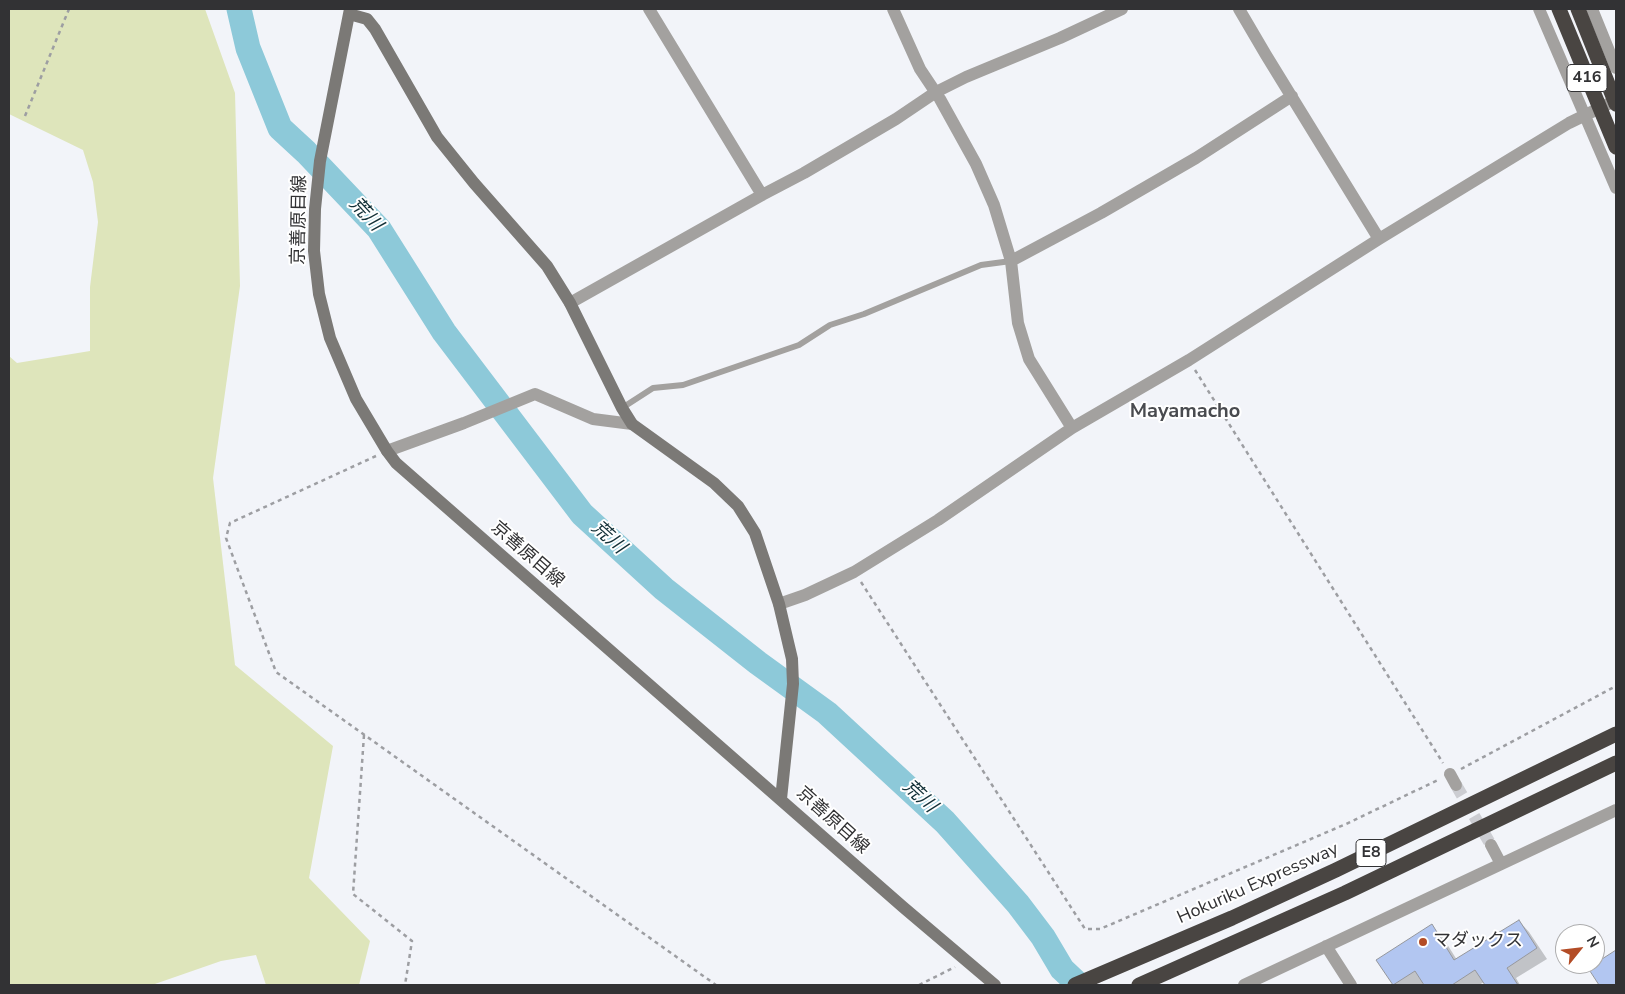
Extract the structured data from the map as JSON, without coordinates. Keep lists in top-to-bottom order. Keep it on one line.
{"streets":{"highway":["416","E8","Hokuriku Expressway"],"main road":["京善原目線"]},"districts":["Mayamacho"],"water":["荒川"],"places":["マダックス"],"north":"top right"}
